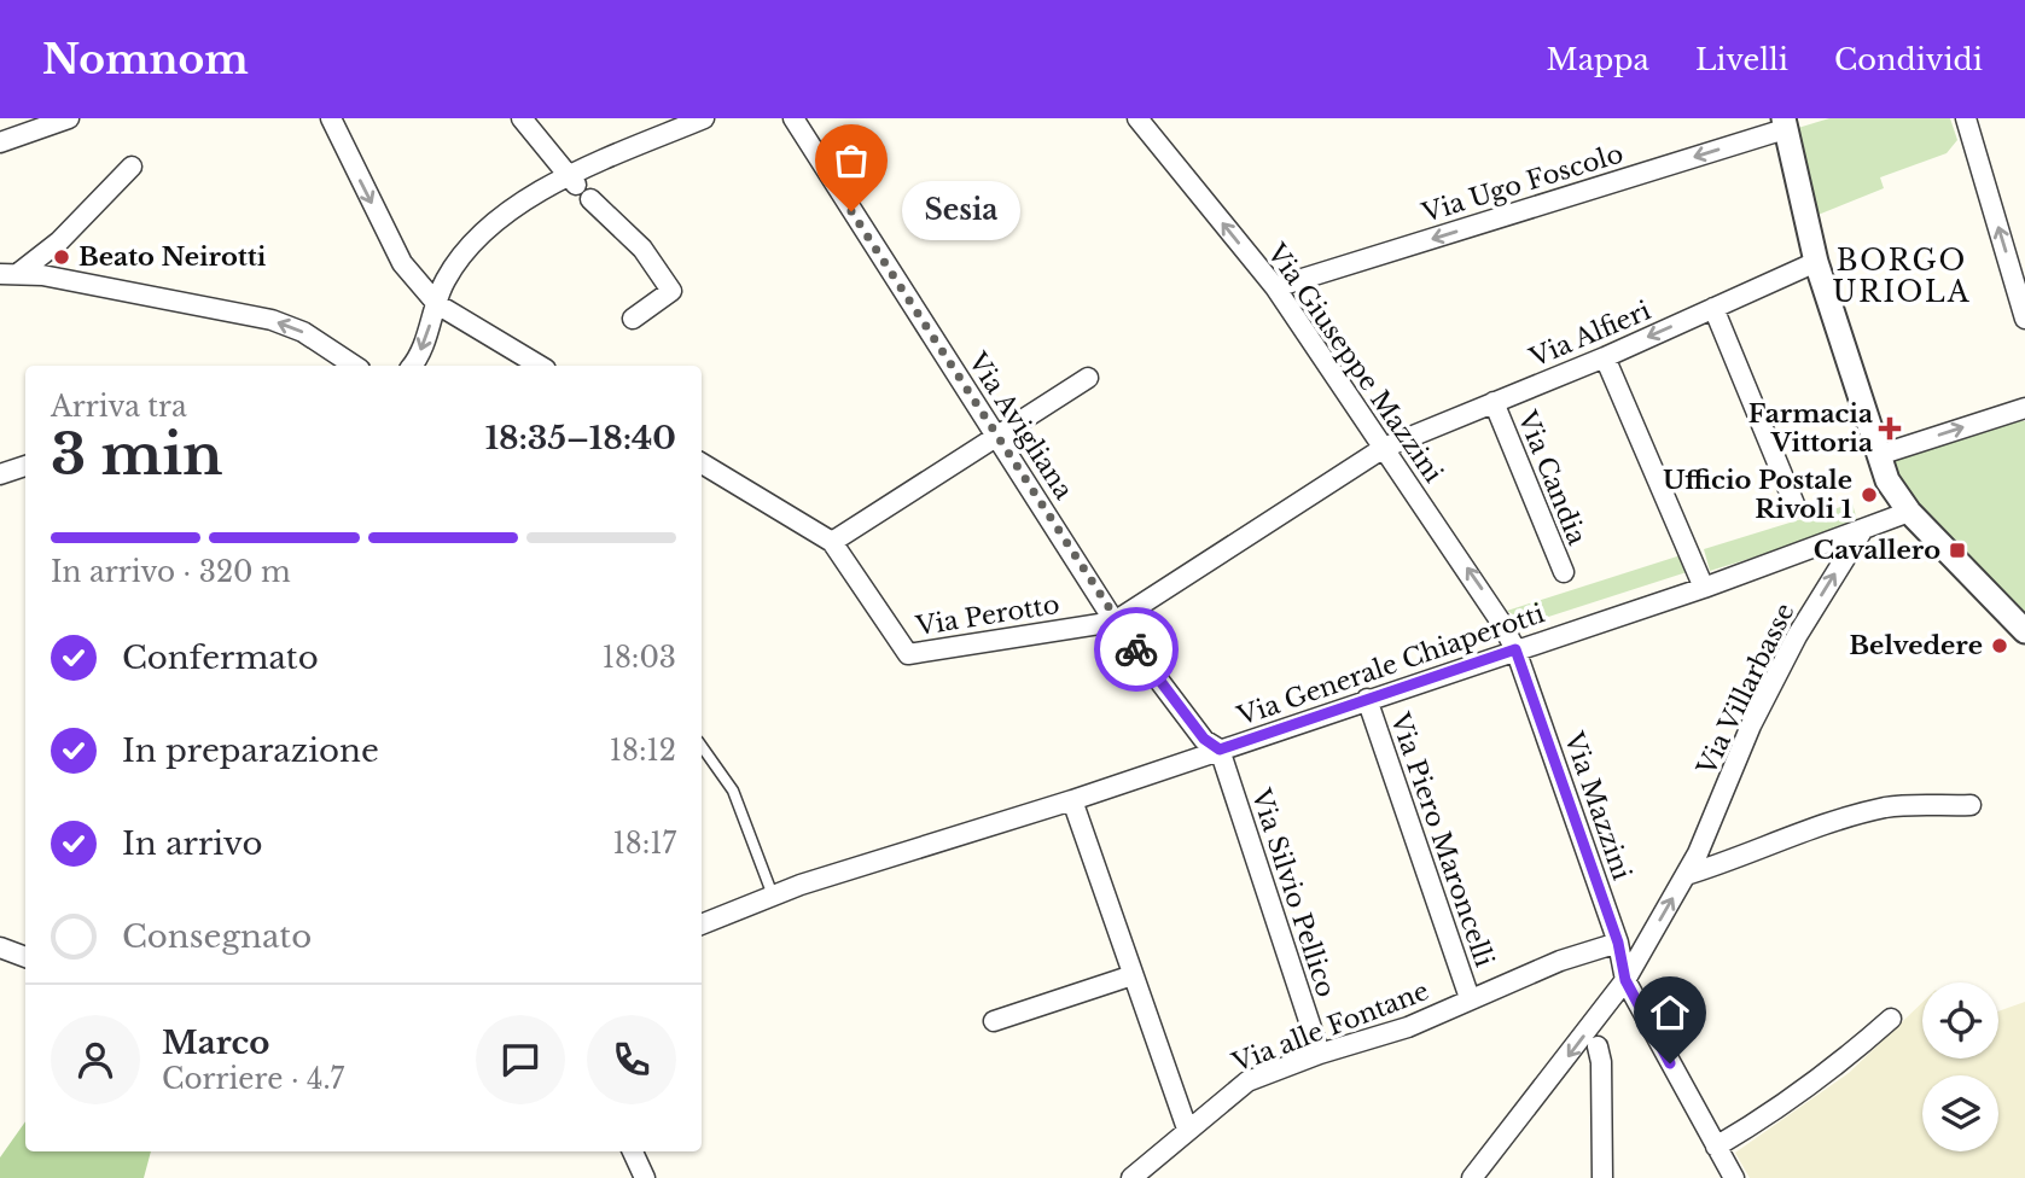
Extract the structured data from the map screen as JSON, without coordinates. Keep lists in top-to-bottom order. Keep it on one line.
{"streets":{"street":["Via Ugo Foscolo","Via Alfieri","Via Giuseppe Mazzini","Via Avigliana","Via Candia","Via Perotto","Via Generale Chiaperotti","Via Villarbasse","Via Mazzini","Via Piero Maroncelli","Via Silvio Pellico","Via alle Fontane"]},"crossings":[["Via Ugo Foscolo","Via Giuseppe Mazzini"],["Via Alfieri","Via Giuseppe Mazzini"],["Via Alfieri","Via Avigliana"],["Via Alfieri","Via Candia"],["Via Alfieri","Via Perotto"],["Via Giuseppe Mazzini","Via Generale Chiaperotti"],["Via Giuseppe Mazzini","Via Mazzini"],["Via Avigliana","Via Perotto"],["Via Avigliana","Via Generale Chiaperotti"],["Via Avigliana","Via Silvio Pellico"],["Via Generale Chiaperotti","Via Villarbasse"],["Via Generale Chiaperotti","Via Mazzini"],["Via Generale Chiaperotti","Via Piero Maroncelli"],["Via Generale Chiaperotti","Via Silvio Pellico"],["Via Villarbasse","Via Mazzini"],["Via Mazzini","Via alle Fontane"],["Via Piero Maroncelli","Via alle Fontane"],["Via Silvio Pellico","Via alle Fontane"]],"one_way":["Via Ugo Foscolo","Via Giuseppe Mazzini"],"districts":["BORGO URIOLA"],"places":{"other":["Sesia","Beato Neirotti","Ufficio Postale Rivoli 1","Belvedere"],"health":["Farmacia Vittoria"],"transit":["Cavallero"]},"page":{"header":"Nomnom","nav":["Mappa","Livelli","Condividi"],"bubble":"Sesia","heading":["3 min","Arriva tra","18:35–18:40"],"panel":["Marco","Corriere · 4.7"],"bar":"In arrivo · 320 m","list":[["Confermato","18:03"],["In preparazione","18:12"],["In arrivo","18:17"],"Consegnato"]}}
